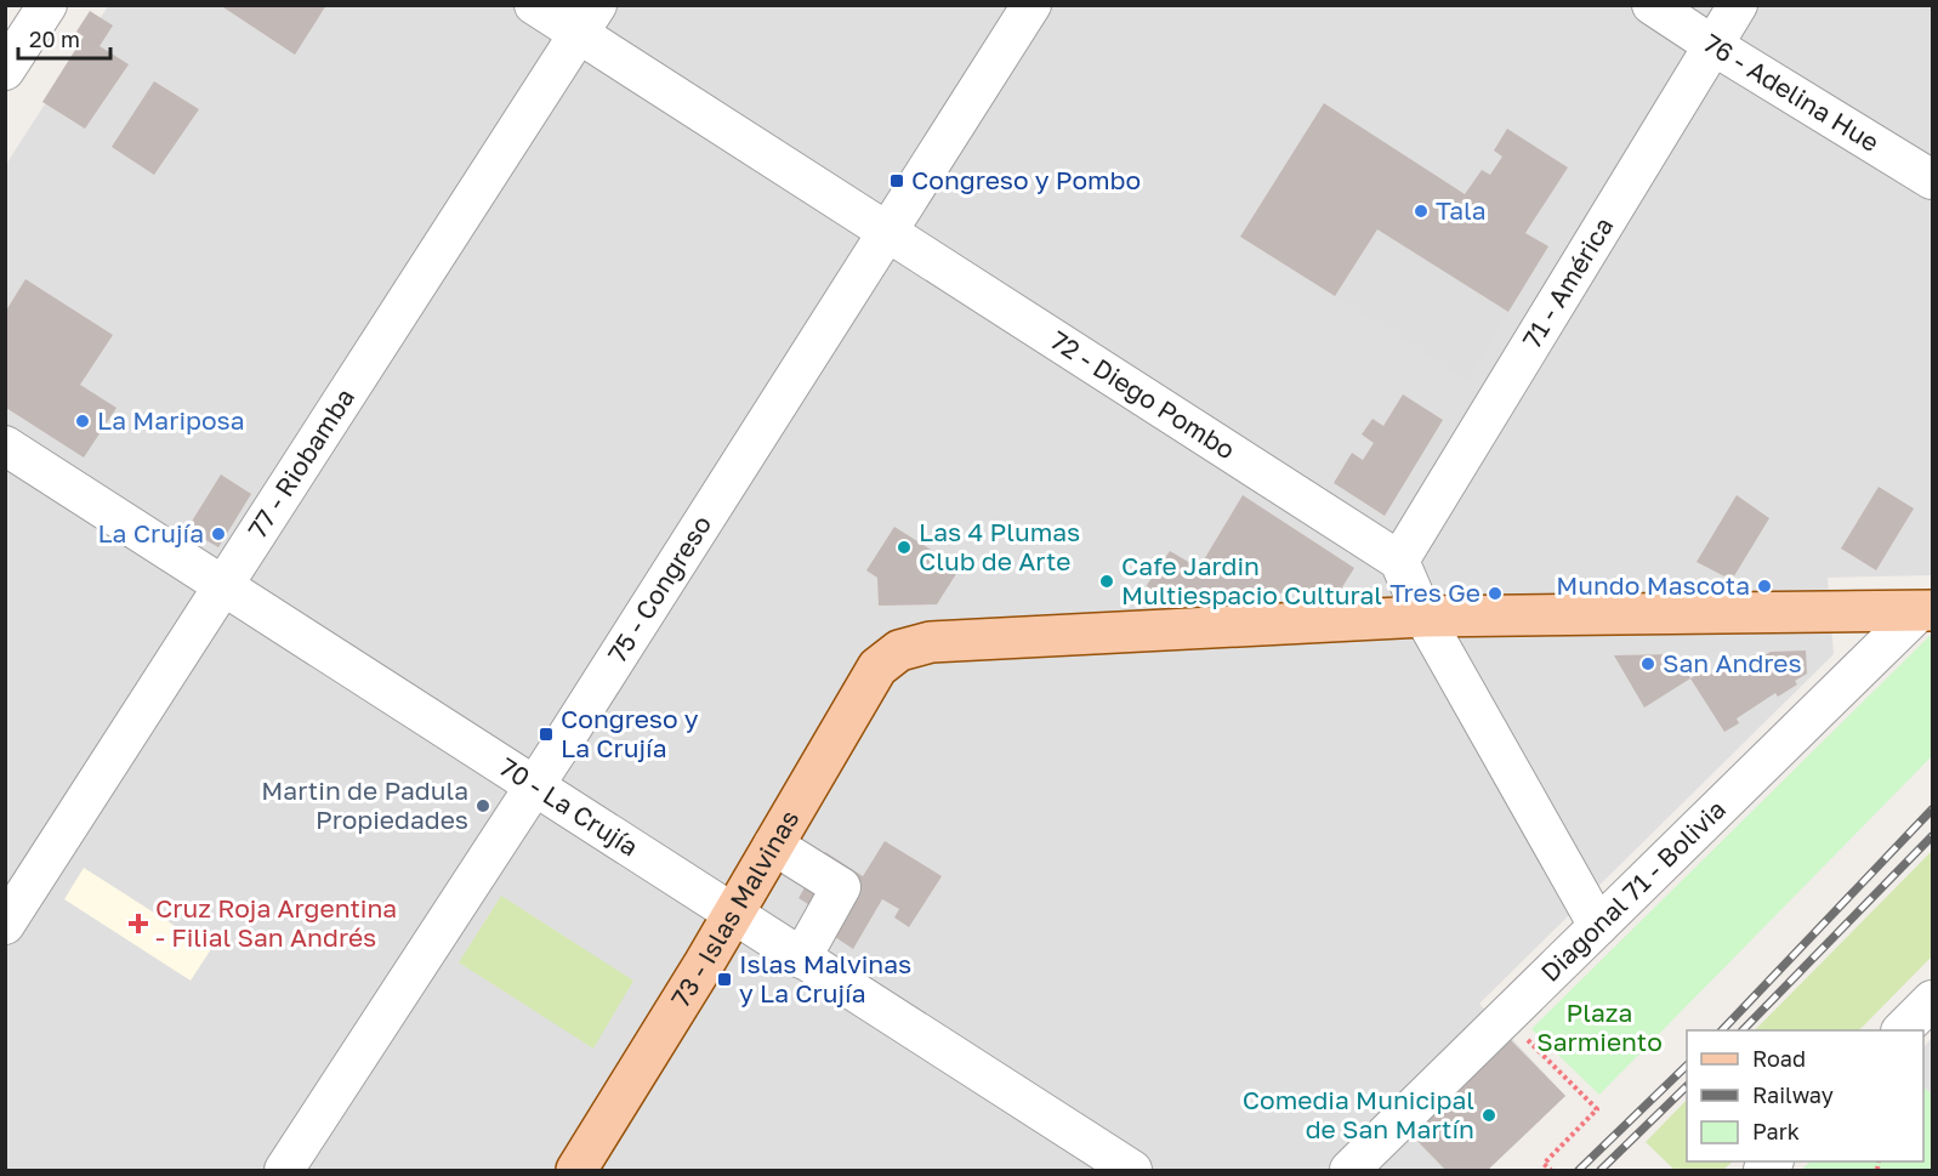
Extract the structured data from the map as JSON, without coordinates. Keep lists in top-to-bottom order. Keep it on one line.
{"streets":{"main road":["73 - Islas Malvinas"],"street":["76 - Adelina Hue","71 - América","72 - Diego Pombo","77 - Riobamba","75 - Congreso","70 - La Crujía","Diagonal 71 - Bolivia"]},"crossings":[["76 - Adelina Hue","71 - América"],["71 - América","72 - Diego Pombo"],["72 - Diego Pombo","77 - Riobamba"],["72 - Diego Pombo","75 - Congreso"],["77 - Riobamba","70 - La Crujía"],["75 - Congreso","70 - La Crujía"],["70 - La Crujía","73 - Islas Malvinas"]],"parks":["Plaza Sarmiento"],"places":{"transit":["Congreso y Pombo","Congreso y La Crujía","Islas Malvinas y La Crujía"],"other":["Tala","La Mariposa","La Crujía","Las 4 Plumas Club de Arte","Cafe Jardin Multiespacio Cultural","Mundo Mascota","Tres Ge","San Andres","Martin de Padula Propiedades","Comedia Municipal de San Martín"],"health":["Cruz Roja Argentina - Filial San Andrés"]},"legend":["Road","Railway","Park"],"scale_bar":"20 m"}
